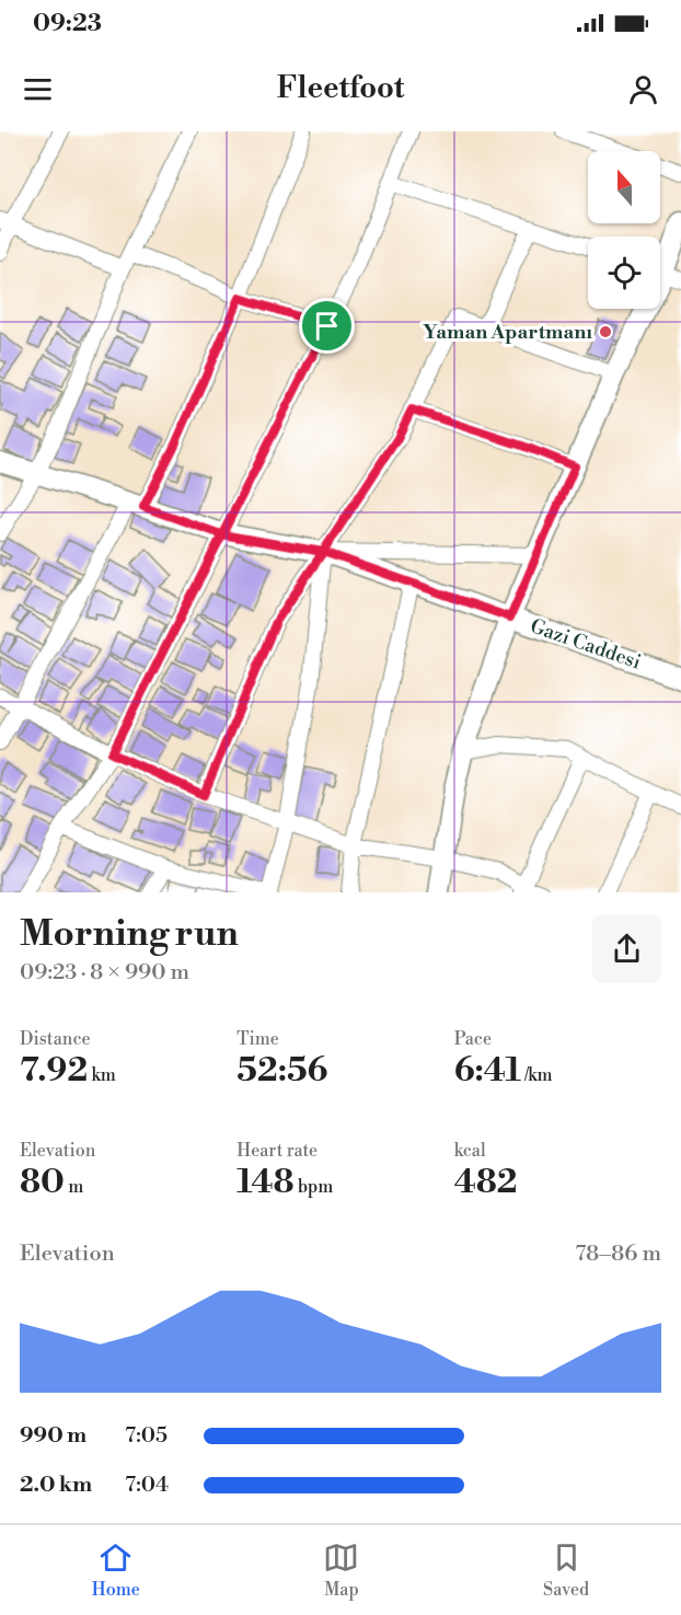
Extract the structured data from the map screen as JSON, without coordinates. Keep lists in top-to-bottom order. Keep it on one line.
{"streets":{"street":["Gazi Caddesi"]},"places":["Yaman Apartmanı"],"north":"top","page":{"status":"09:23","header":"Fleetfoot","heading":["Morning run","09:23 · 8 × 990 m"],"stats":[["Distance","7.92 km"],["Time","52:56"],["Pace","6:41 /km"],["Elevation","80 m"],["Heart rate","148 bpm"],["kcal","482"]],"chart":["Elevation","78–86 m"],"list":[{"name":"990 m","note":"7:05"},{"name":"2.0 km","note":"7:04"}],"tabs":["Home","Map","Saved"]}}
